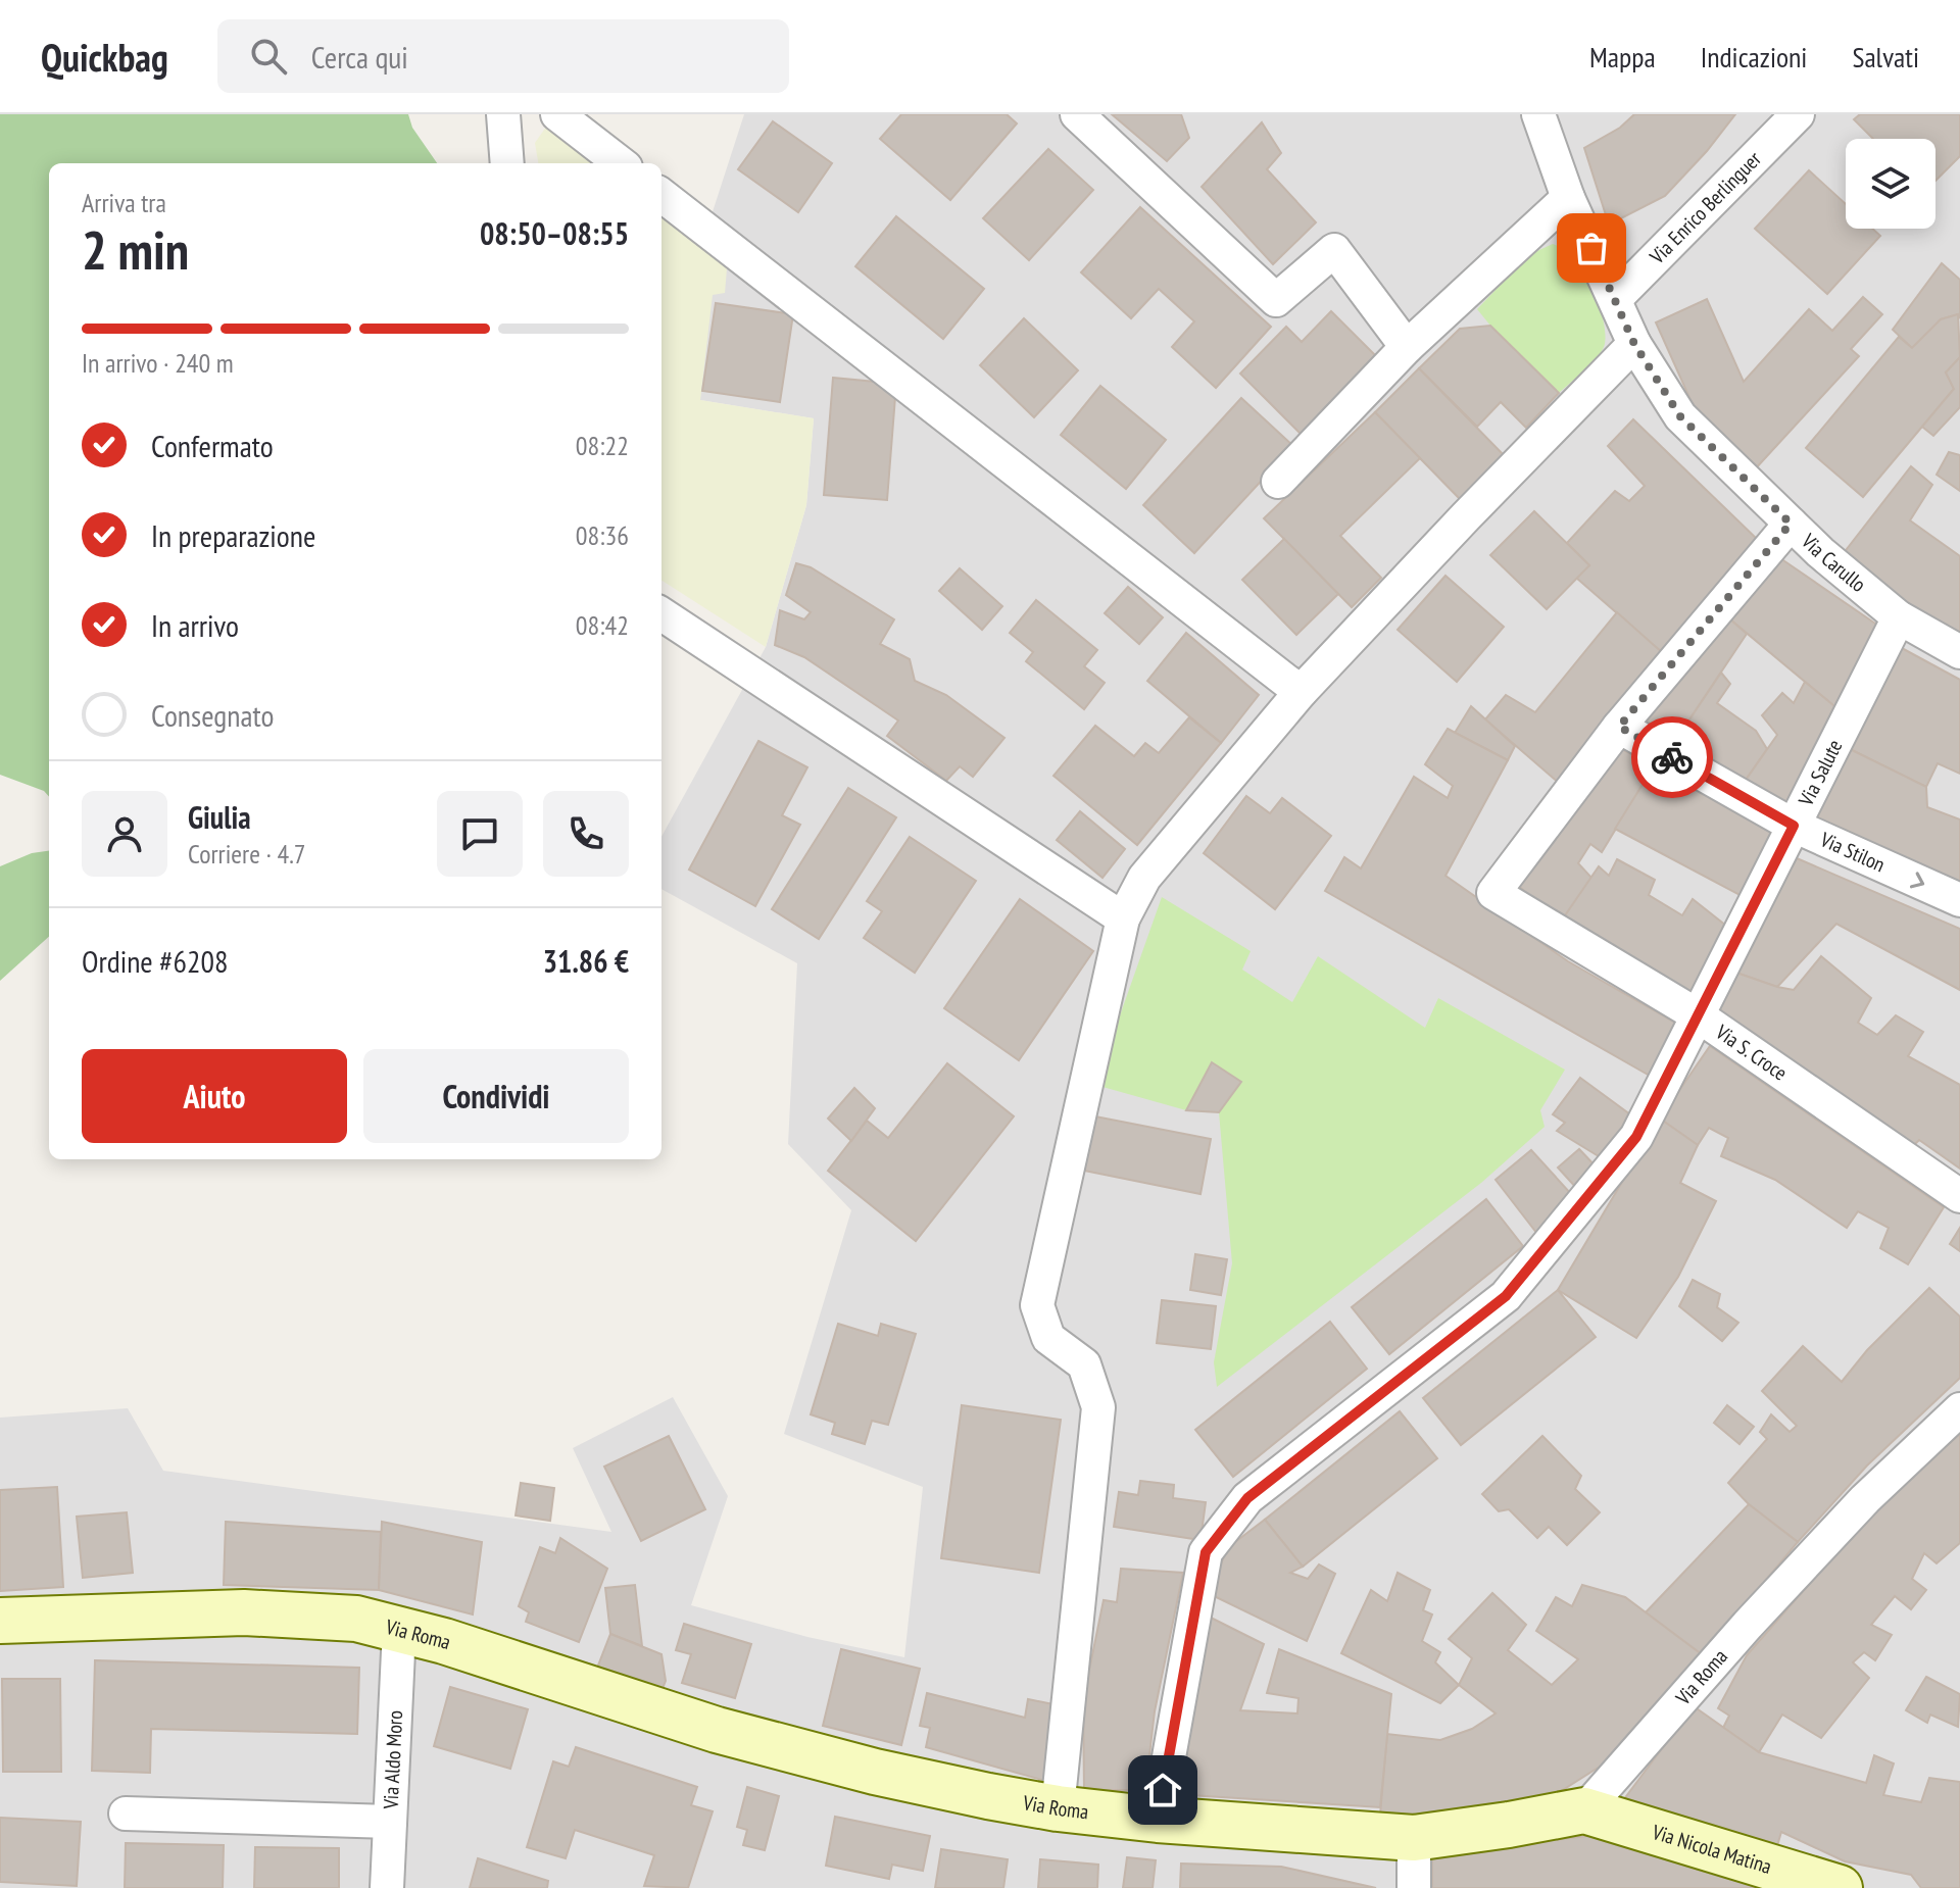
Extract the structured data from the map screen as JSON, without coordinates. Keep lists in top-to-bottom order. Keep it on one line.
{"streets":{"street":["Via Enrico Berlinguer","Via Carullo","Via Salute","Via Stilon","Via S. Croce","Via Roma","Via Aldo Moro","Via Nicola Matina"]},"crossings":[["Via Enrico Berlinguer","Via Carullo"],["Via Carullo","Via Salute"],["Via Salute","Via Stilon"],["Via Salute","Via S. Croce"],["Via Salute","Via Roma"],["Via Stilon","Via S. Croce"],["Via Roma","Via Aldo Moro"],["Via Roma","Via Nicola Matina"]],"one_way":["Via Stilon"],"page":{"header":"Quickbag","search":"Cerca qui","nav":["Mappa","Indicazioni","Salvati"],"heading":["2 min","Arriva tra","08:50–08:55"],"panel":["Giulia","Corriere · 4.7","Ordine #6208","31.86 €"],"bar":"In arrivo · 240 m","list":[["Confermato","08:22"],["In preparazione","08:36"],["In arrivo","08:42"],"Consegnato"],"buttons":["Aiuto","Condividi"]}}
